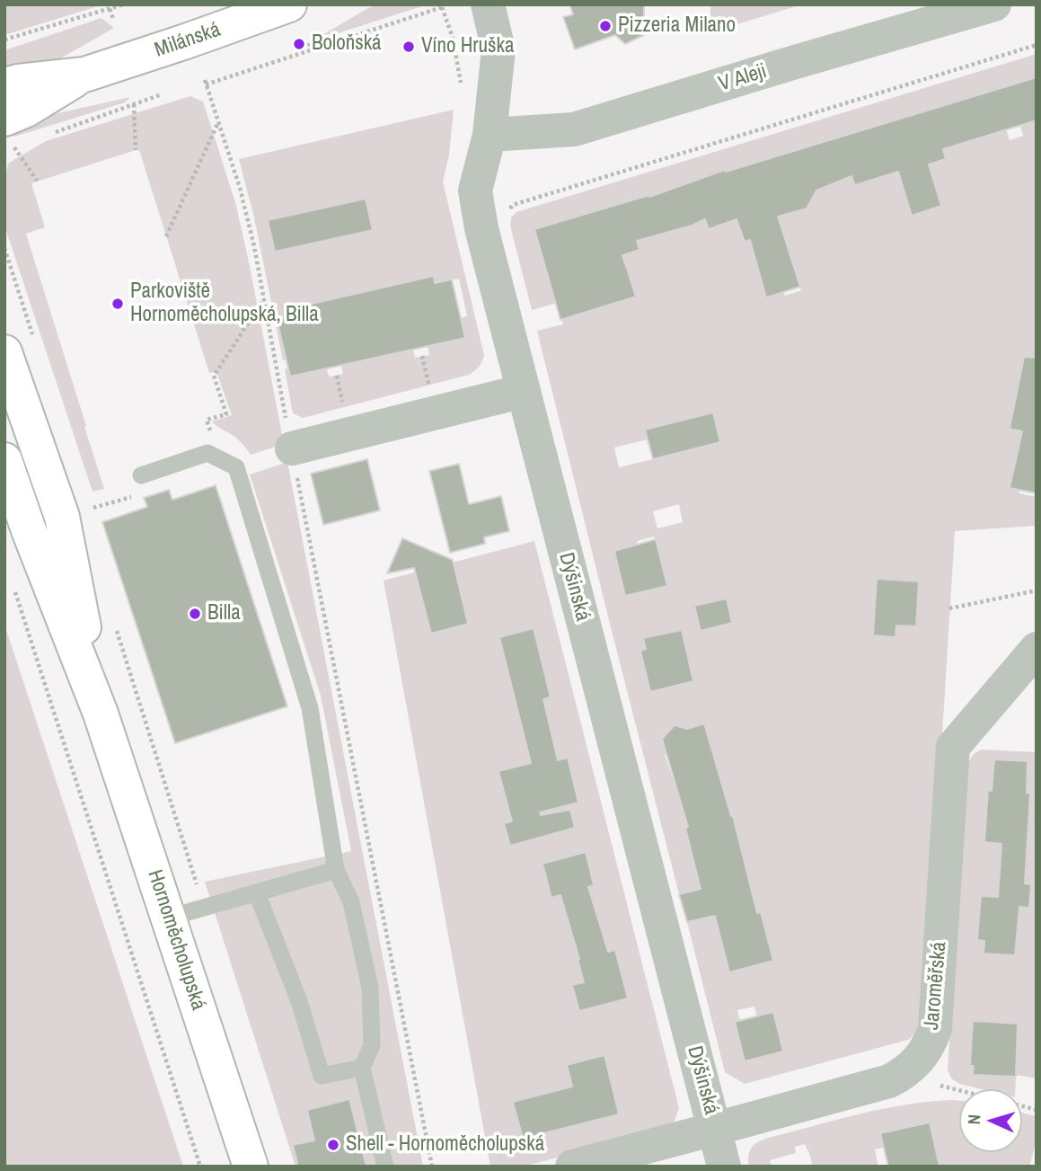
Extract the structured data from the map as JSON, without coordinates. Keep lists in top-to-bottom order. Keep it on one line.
{"streets":{"street":["Milánská","V Aleji","Dýšinská","Hornoměcholupská","Jaroměřská"]},"crossings":[["V Aleji","Dýšinská"],["Dýšinská","Jaroměřská"]],"places":["Pizzeria Milano","Boloňská","Víno Hruška","Parkoviště Hornoměcholupská, Billa","Billa","Shell - Hornoměcholupská"],"north":"left"}
